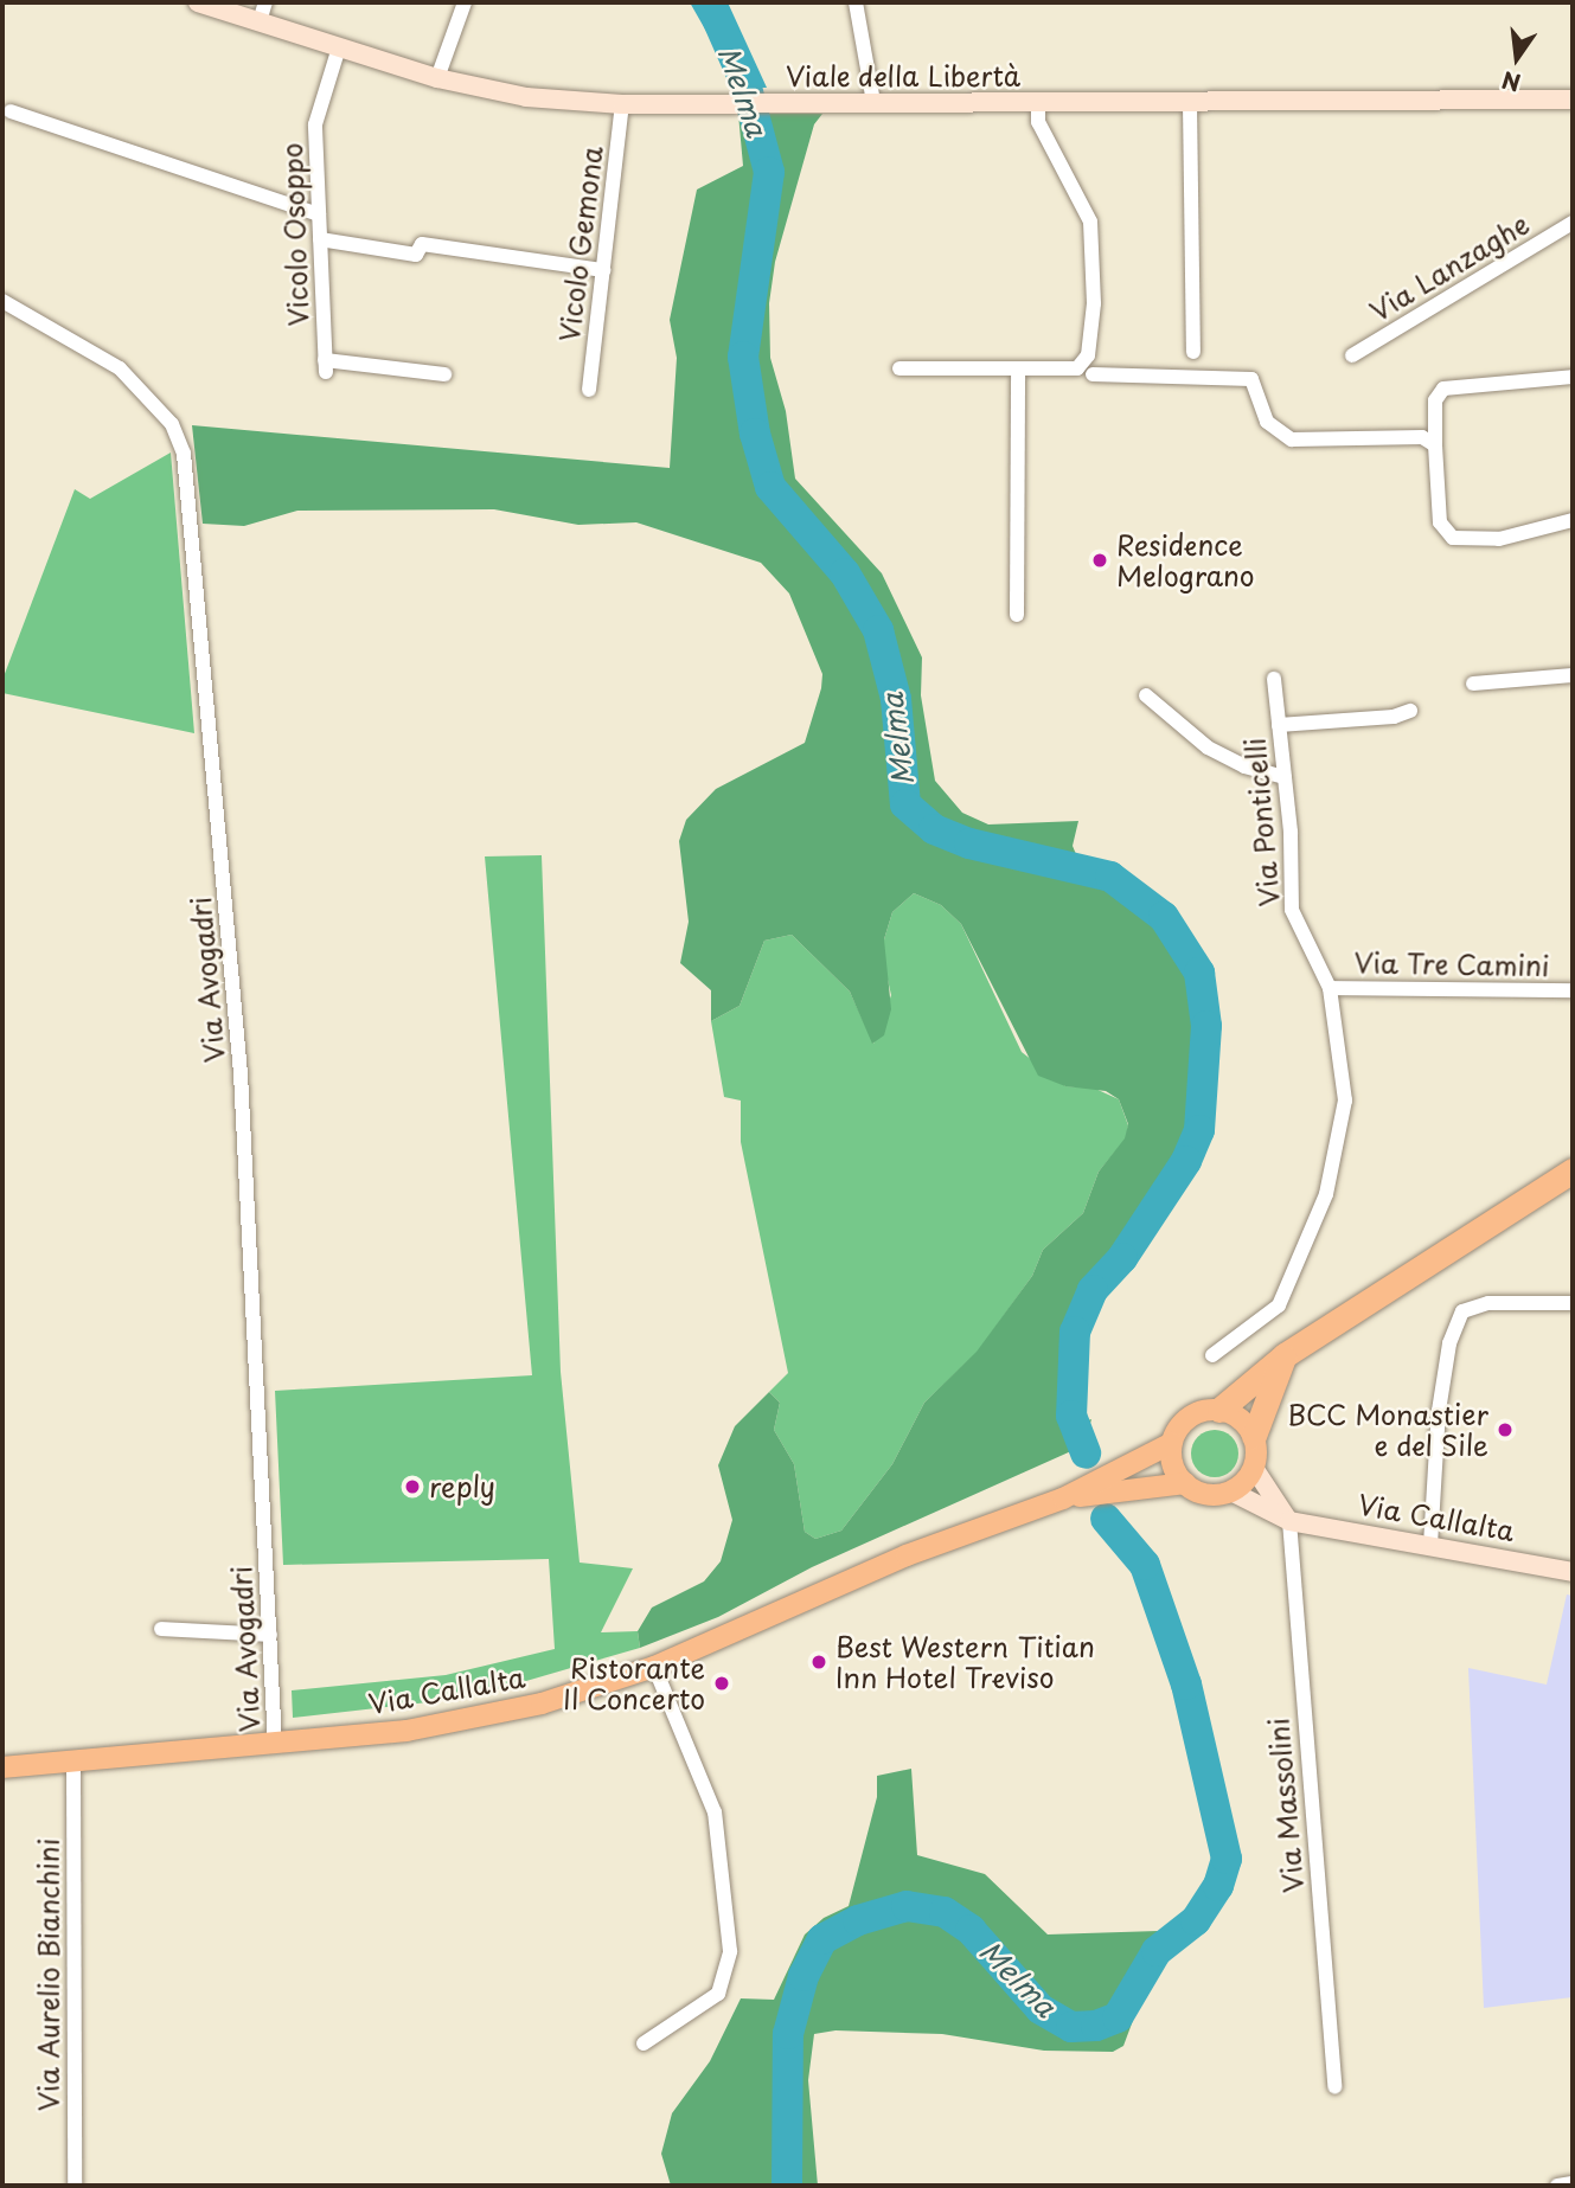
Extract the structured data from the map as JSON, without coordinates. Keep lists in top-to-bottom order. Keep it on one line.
{"streets":{"main road":["Via Callalta"],"street":["Viale della Libertà","Vicolo Osoppo","Vicolo Gemona","Via Lanzaghe","Via Ponticelli","Via Tre Camini","Via Avogadri","Via Massolini","Via Aurelio Bianchini"]},"crossings":[["Viale della Libertà","Vicolo Osoppo"],["Viale della Libertà","Vicolo Gemona"],["Via Ponticelli","Via Tre Camini"],["Via Avogadri","Via Callalta"],["Via Callalta","Via Massolini"],["Via Callalta","Via Aurelio Bianchini"]],"water":["Melma"],"places":["Residence Melograno","BCC Monastier e del Sile","reply","Best Western Titian Inn Hotel Treviso","Ristorante Il Concerto"],"north":"bottom"}
